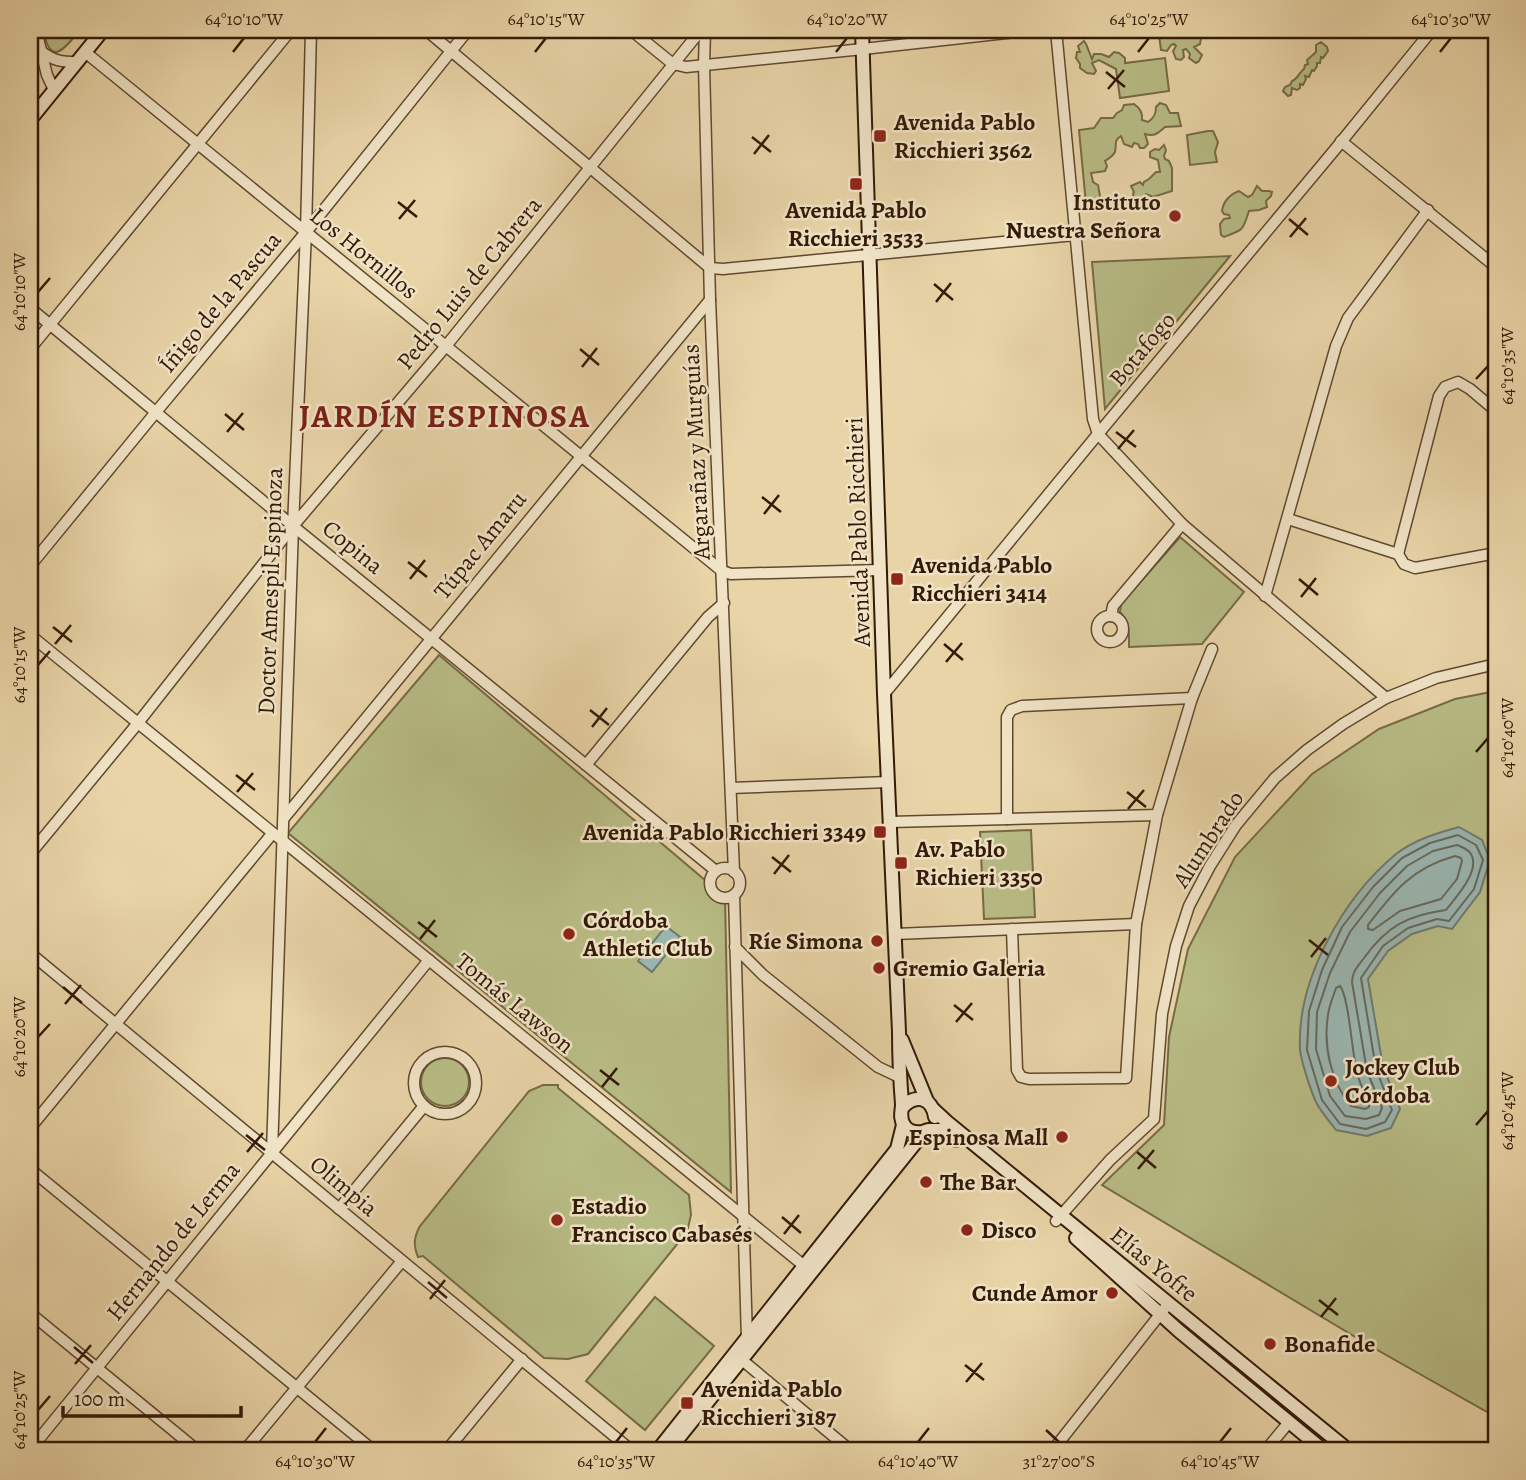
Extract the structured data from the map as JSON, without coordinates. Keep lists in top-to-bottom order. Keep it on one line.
{"streets":{"main road":["Avenida Pablo Ricchieri","Elías Yofre"],"street":["Los Hornillos","Pedro Luis de Cabrera","Íñigo de la Pascua","Botafogo","Argarañaz y Murguías","Túpac Amaru","Copina","Doctor Amespil Espinoza","Alumbrado","Tomás Lawson","Olimpia","Hernando de Lerma"]},"crossings":[["Los Hornillos","Pedro Luis de Cabrera"],["Los Hornillos","Íñigo de la Pascua"],["Los Hornillos","Argarañaz y Murguías"],["Los Hornillos","Túpac Amaru"],["Los Hornillos","Doctor Amespil Espinoza"],["Pedro Luis de Cabrera","Argarañaz y Murguías"],["Pedro Luis de Cabrera","Copina"],["Pedro Luis de Cabrera","Doctor Amespil Espinoza"],["Pedro Luis de Cabrera","Tomás Lawson"],["Íñigo de la Pascua","Copina"],["Íñigo de la Pascua","Doctor Amespil Espinoza"],["Botafogo","Avenida Pablo Ricchieri"],["Argarañaz y Murguías","Túpac Amaru"],["Argarañaz y Murguías","Copina"],["Avenida Pablo Ricchieri","Elías Yofre"],["Túpac Amaru","Copina"],["Túpac Amaru","Doctor Amespil Espinoza"],["Copina","Doctor Amespil Espinoza"],["Doctor Amespil Espinoza","Tomás Lawson"],["Doctor Amespil Espinoza","Olimpia"],["Doctor Amespil Espinoza","Hernando de Lerma"],["Alumbrado","Elías Yofre"],["Tomás Lawson","Hernando de Lerma"],["Olimpia","Hernando de Lerma"]],"districts":["JARDÍN ESPINOSA"],"places":{"transit":["Avenida Pablo Ricchieri 3562","Avenida Pablo Ricchieri 3533","Avenida Pablo Ricchieri 3414","Avenida Pablo Ricchieri 3349","Av. Pablo Richieri 3350","Avenida Pablo Ricchieri 3187"],"other":["Instituto Nuestra Señora","Córdoba Athletic Club","Ríe Simona","Gremio Galeria","Jockey Club Córdoba","Espinosa Mall","The Bar","Estadio Francisco Cabasés","Disco","Cunde Amor","Bonafide"]},"scale_bar":"100 m","coordinates":["64°10'10\"W","64°10'15\"W","64°10'20\"W","64°10'25\"W","64°10'30\"W","64°10'35\"W","64°10'40\"W","64°10'45\"W","31°27'00\"S"]}
